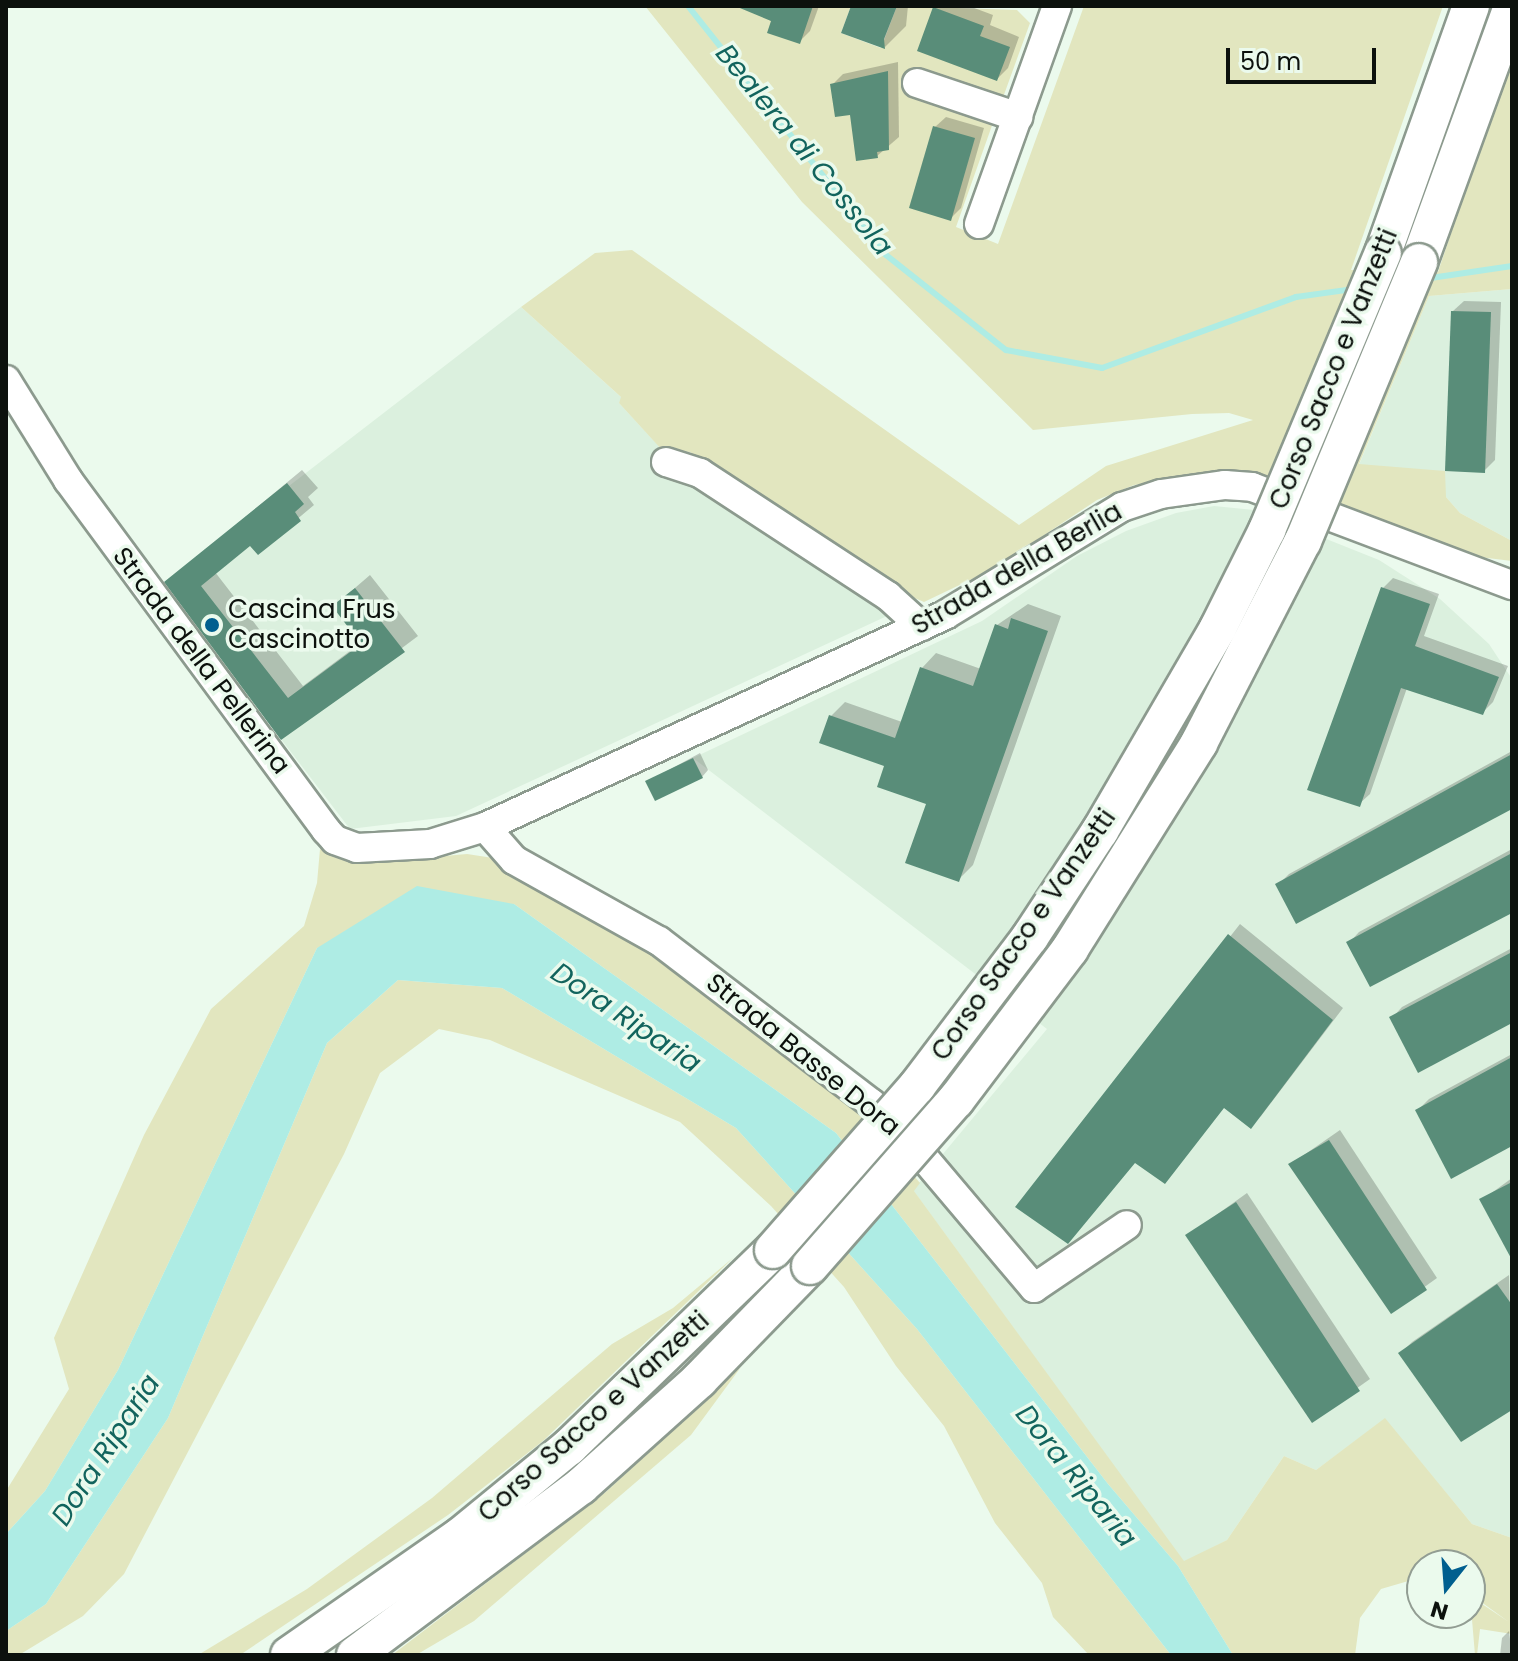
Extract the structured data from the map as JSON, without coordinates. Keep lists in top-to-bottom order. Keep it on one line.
{"streets":{"main road":["Corso Sacco e Vanzetti"],"street":["Strada della Berlia","Strada della Pellerina","Strada Basse Dora"]},"crossings":[["Strada della Berlia","Strada della Pellerina"],["Strada della Berlia","Strada Basse Dora"]],"water":["Bealera di Cossola","Dora Riparia"],"places":["Cascina Frus Cascinotto"],"scale_bar":"50 m","north":"bottom"}
